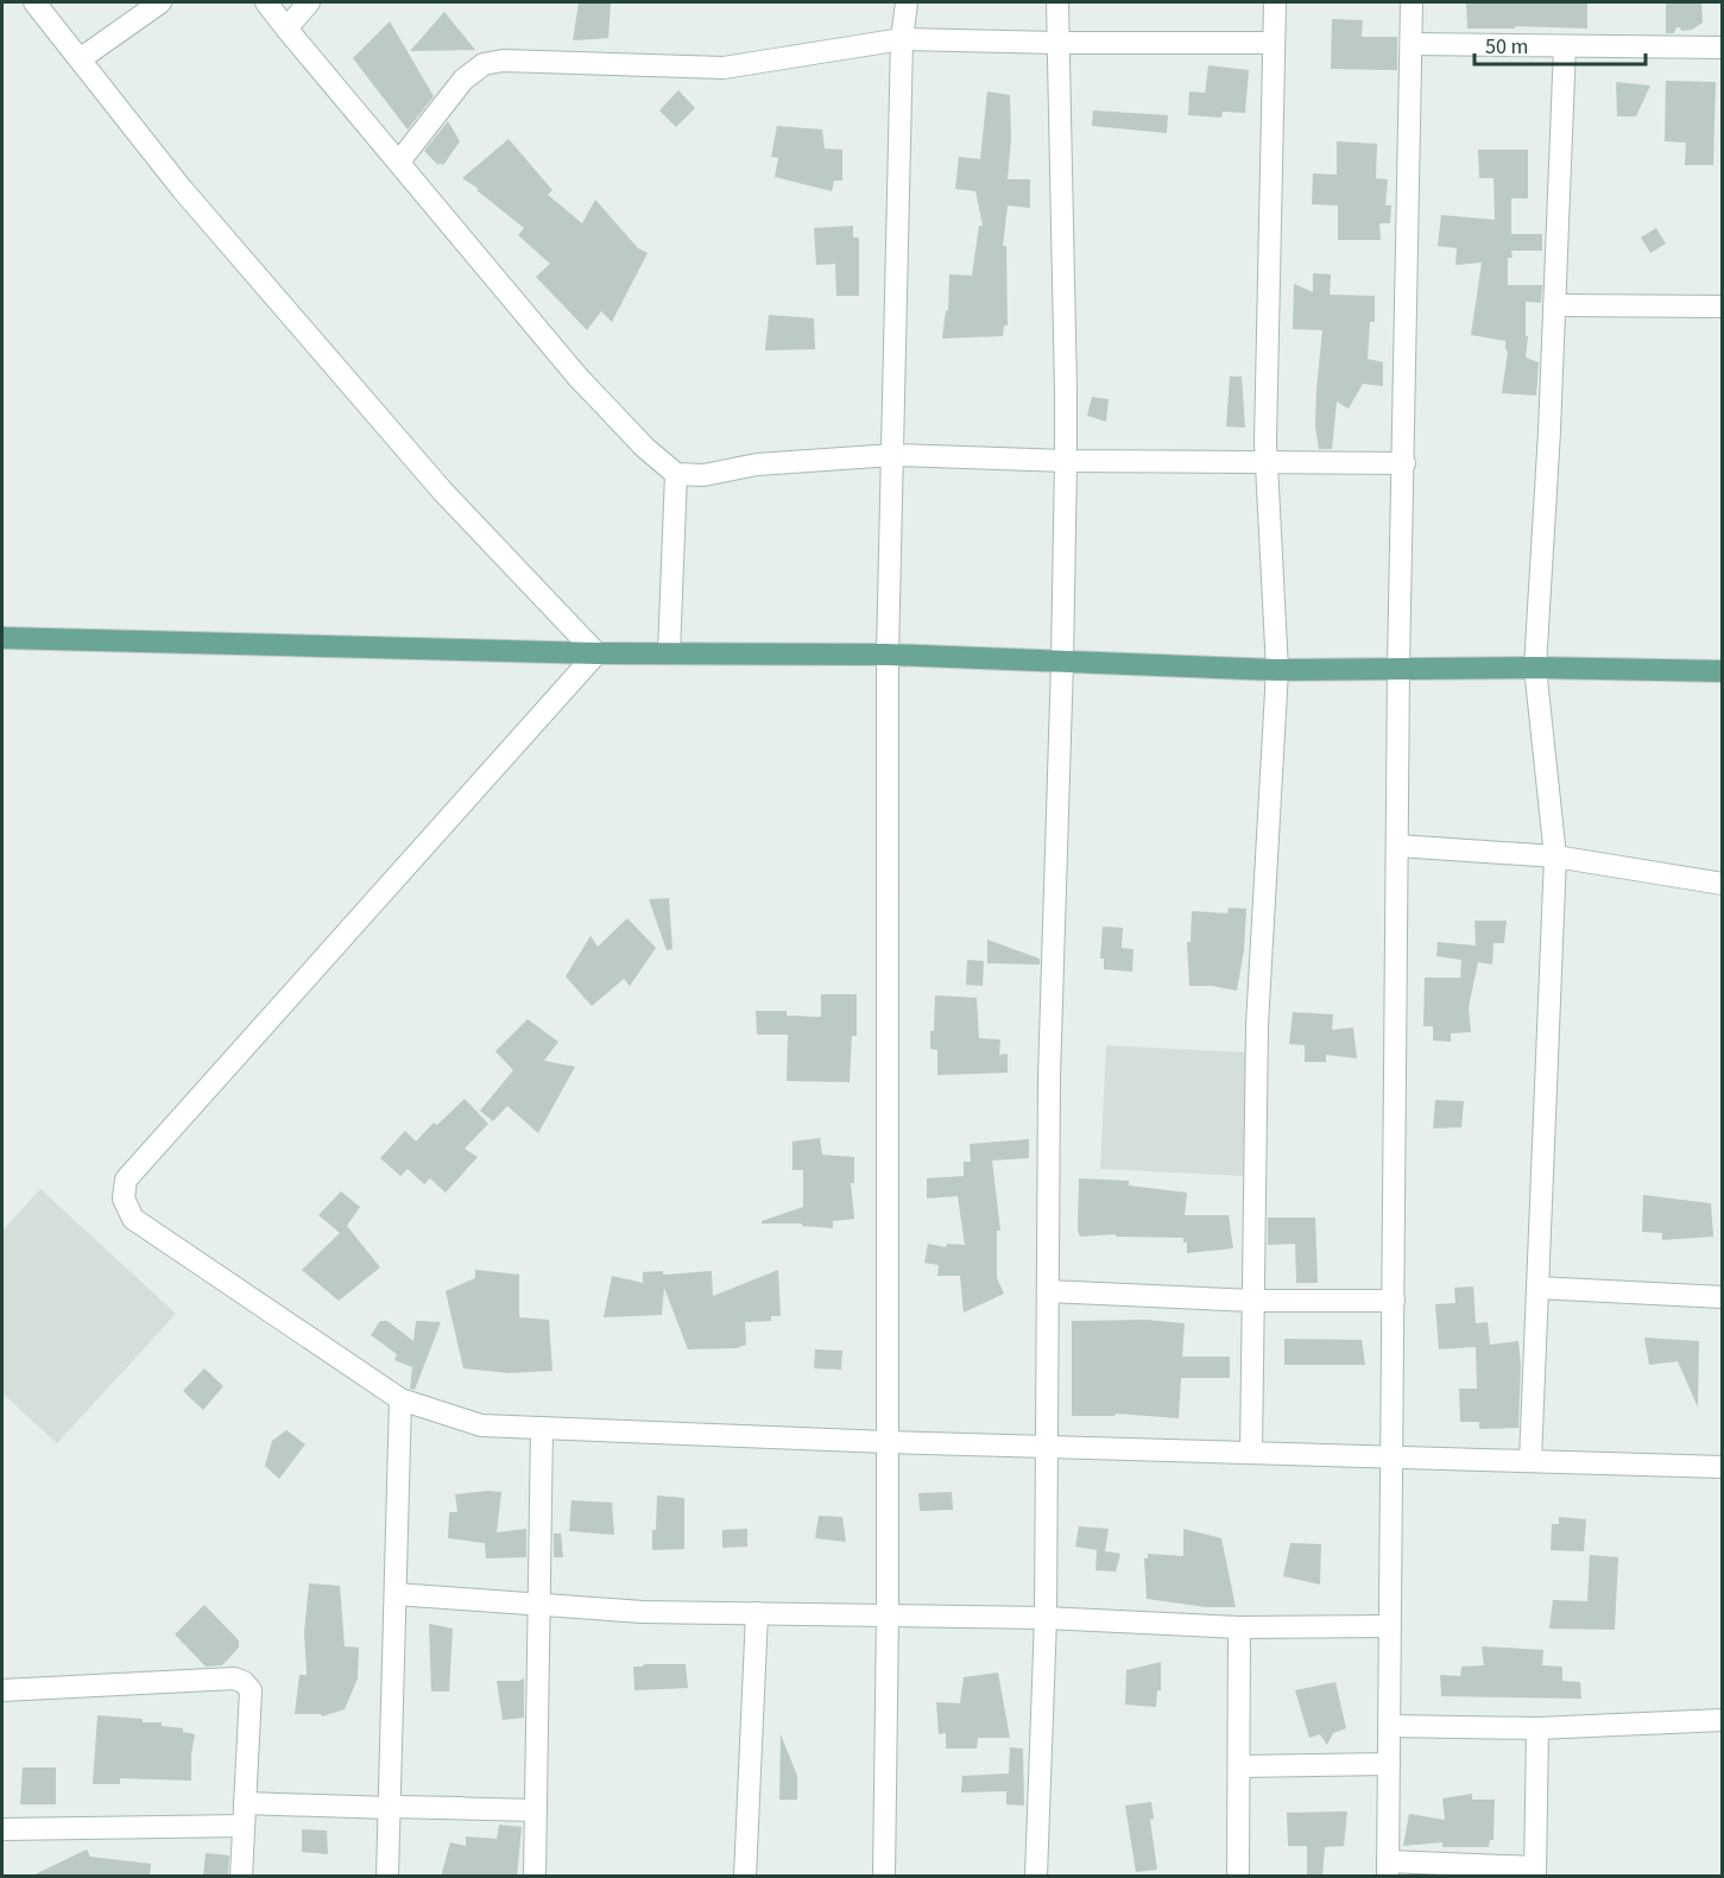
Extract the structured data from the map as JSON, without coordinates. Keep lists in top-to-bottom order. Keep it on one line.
{"scale_bar":"50 m"}
